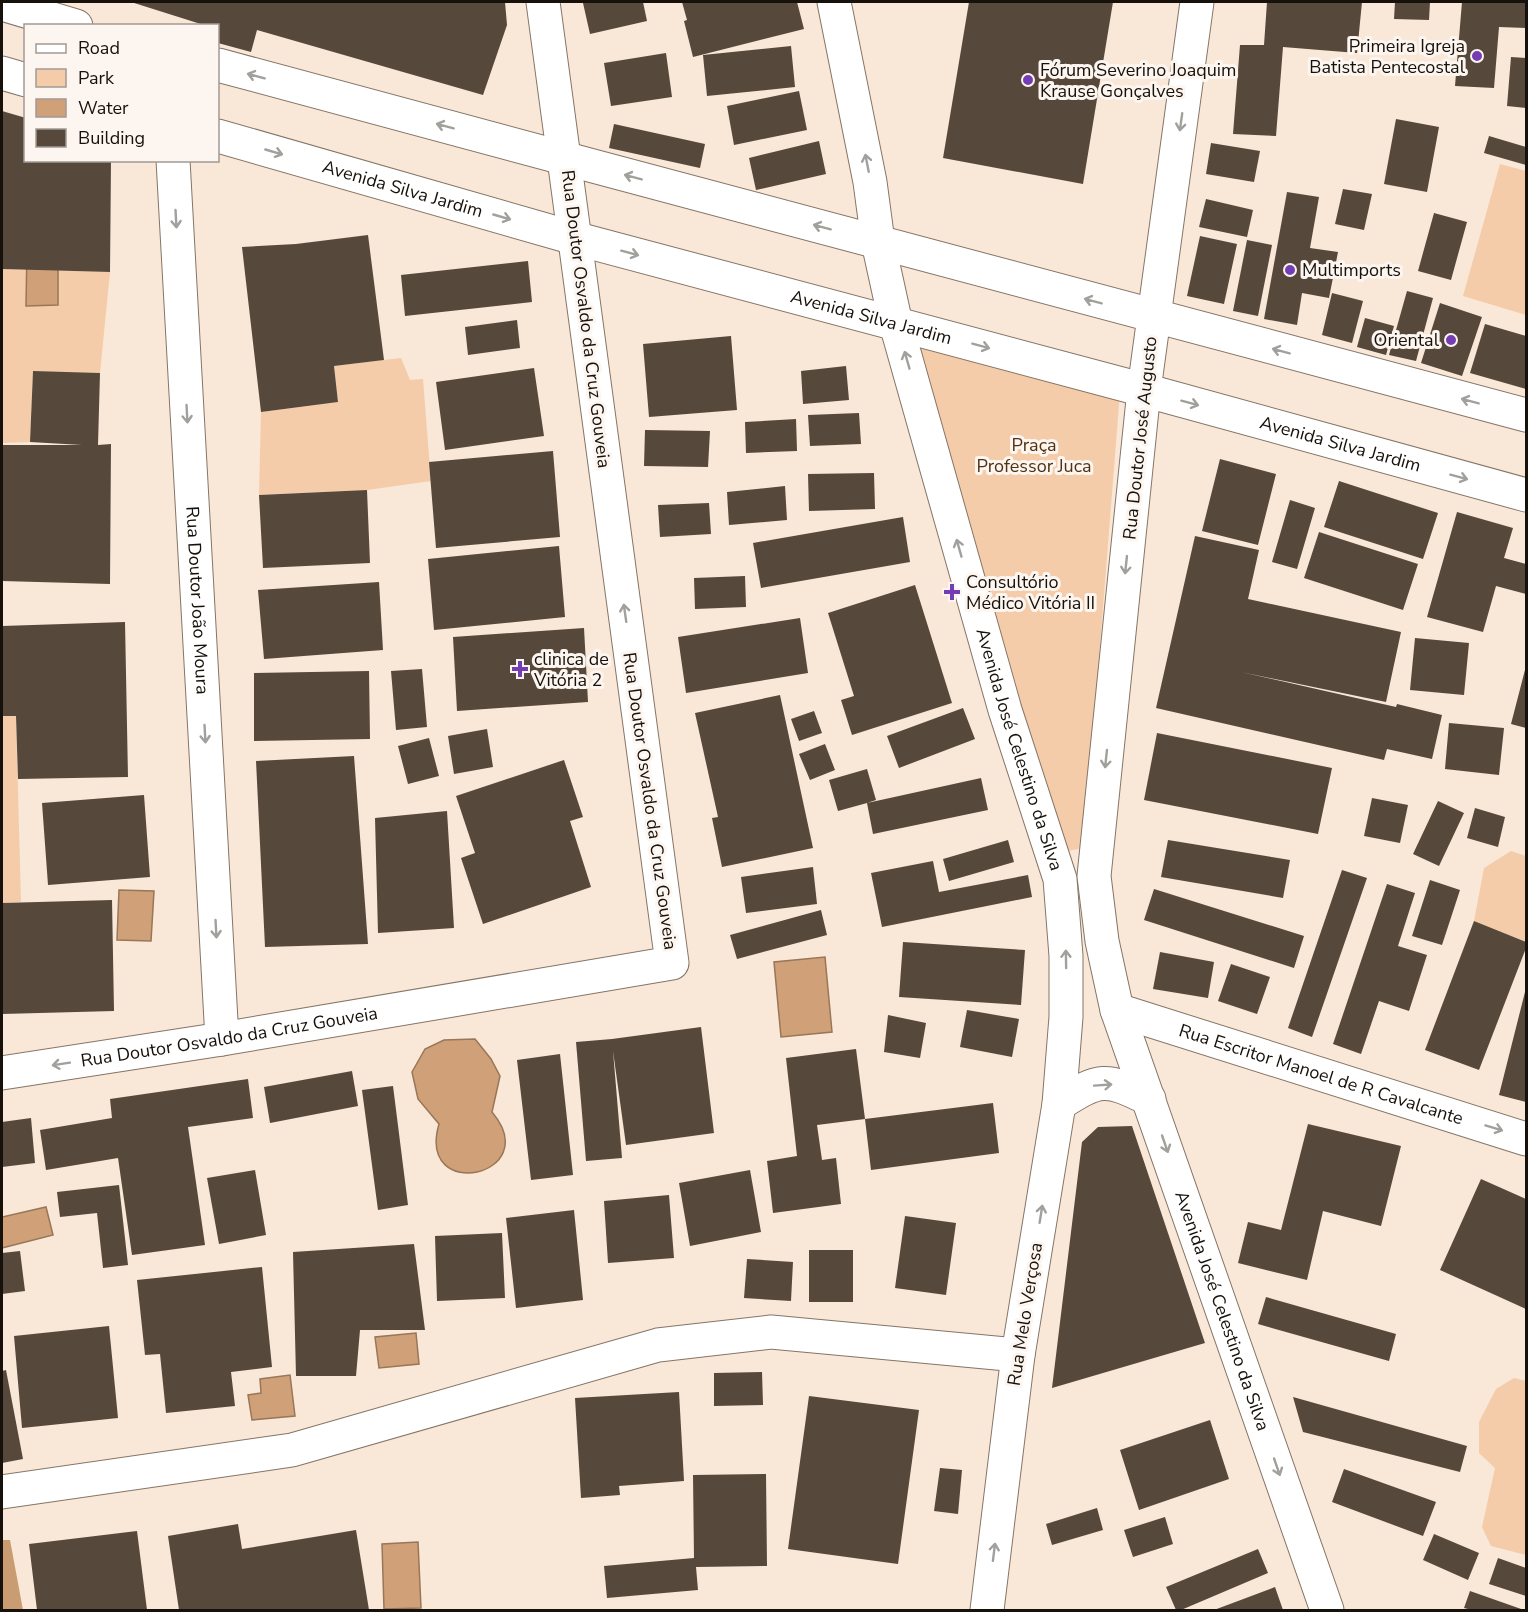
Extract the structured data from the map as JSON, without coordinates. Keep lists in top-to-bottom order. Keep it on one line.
{"streets":{"main road":["Avenida Silva Jardim","Rua Doutor Osvaldo da Cruz Gouveia","Rua Doutor José Augusto","Rua Doutor João Moura","Avenida José Celestino da Silva","Rua Escritor Manoel de R Cavalcante","Rua Melo Verçosa"]},"crossings":[["Avenida Silva Jardim","Rua Doutor Osvaldo da Cruz Gouveia"],["Avenida Silva Jardim","Rua Doutor José Augusto"],["Avenida Silva Jardim","Avenida José Celestino da Silva"],["Rua Doutor Osvaldo da Cruz Gouveia","Rua Doutor João Moura"],["Rua Doutor José Augusto","Avenida José Celestino da Silva"],["Rua Doutor José Augusto","Rua Escritor Manoel de R Cavalcante"],["Avenida José Celestino da Silva","Rua Escritor Manoel de R Cavalcante"],["Avenida José Celestino da Silva","Rua Melo Verçosa"]],"one_way":["Rua Doutor José Augusto","Rua Doutor João Moura","Rua Escritor Manoel de R Cavalcante","Rua Melo Verçosa"],"parks":["Praça Professor Juca"],"places":{"other":["Primeira Igreja Batista Pentecostal","Fórum Severino Joaquim Krause Gonçalves","Multimports","Oriental"],"health":["Consultório Médico Vitória II","clinica de Vitória 2"]},"legend":["Road","Park","Water","Building"]}
